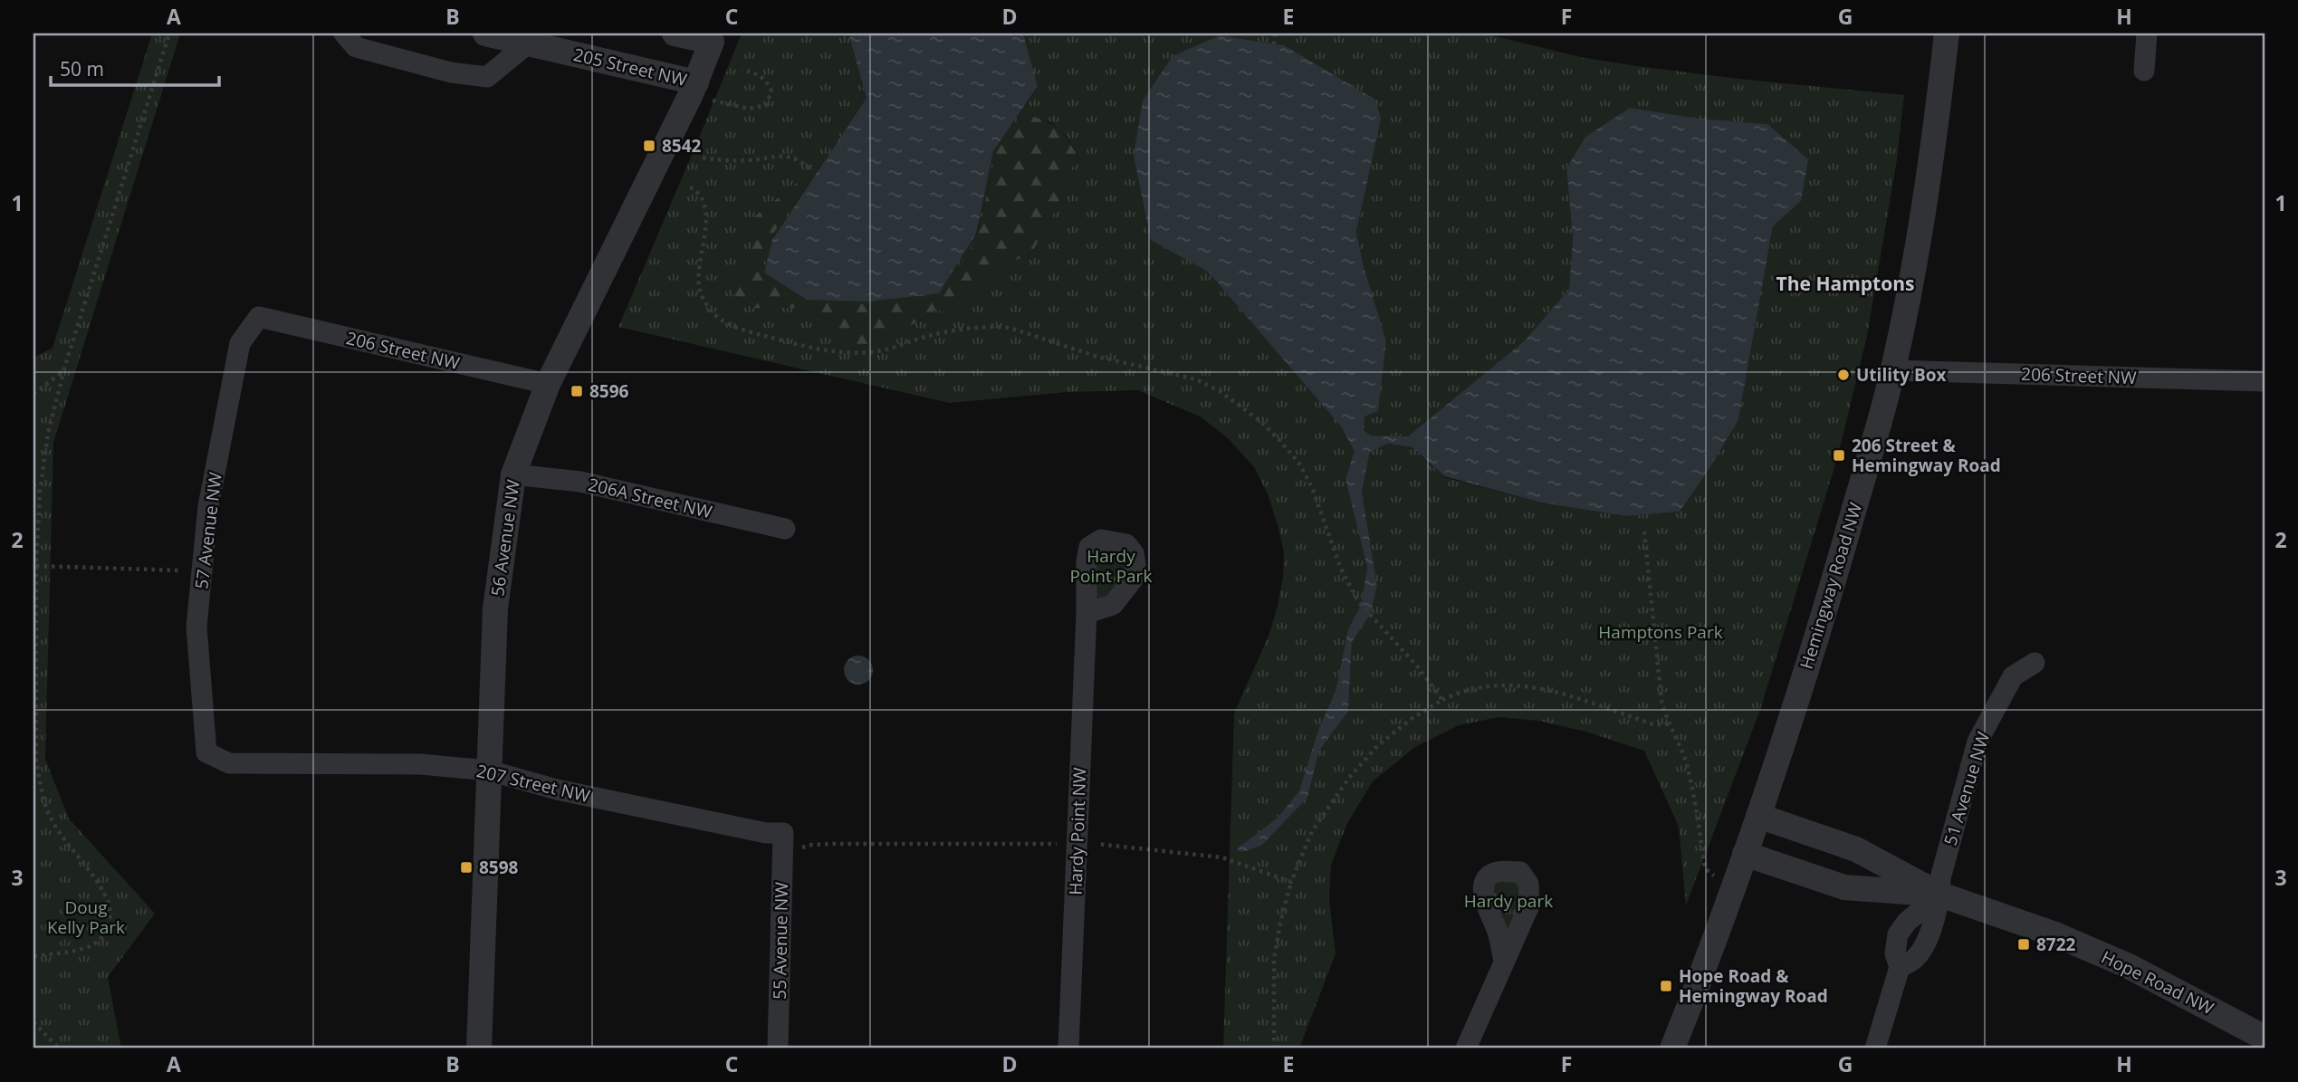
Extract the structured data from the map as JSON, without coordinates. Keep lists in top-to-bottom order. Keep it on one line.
{"streets":{"street":["205 Street NW","206 Street NW","206A Street NW","57 Avenue NW","56 Avenue NW","Hemingway Road NW","207 Street NW","51 Avenue NW","Hardy Point NW","55 Avenue NW","Hope Road NW"]},"crossings":[["205 Street NW","56 Avenue NW"],["206 Street NW","57 Avenue NW"],["206 Street NW","56 Avenue NW"],["206 Street NW","Hemingway Road NW"],["206A Street NW","56 Avenue NW"],["57 Avenue NW","207 Street NW"],["56 Avenue NW","207 Street NW"],["Hemingway Road NW","Hope Road NW"],["207 Street NW","55 Avenue NW"],["51 Avenue NW","Hope Road NW"]],"districts":["The Hamptons"],"parks":["Hardy Point Park","Hamptons Park","Hardy park","Doug Kelly Park"],"places":{"transit":["8542","8596","206 Street & Hemingway Road","8598","8722","Hope Road & Hemingway Road"],"other":["Utility Box"]},"scale_bar":"50 m","grid":{"columns":["A","B","C","D","E","F","G","H"],"rows":["1","2","3"]}}
